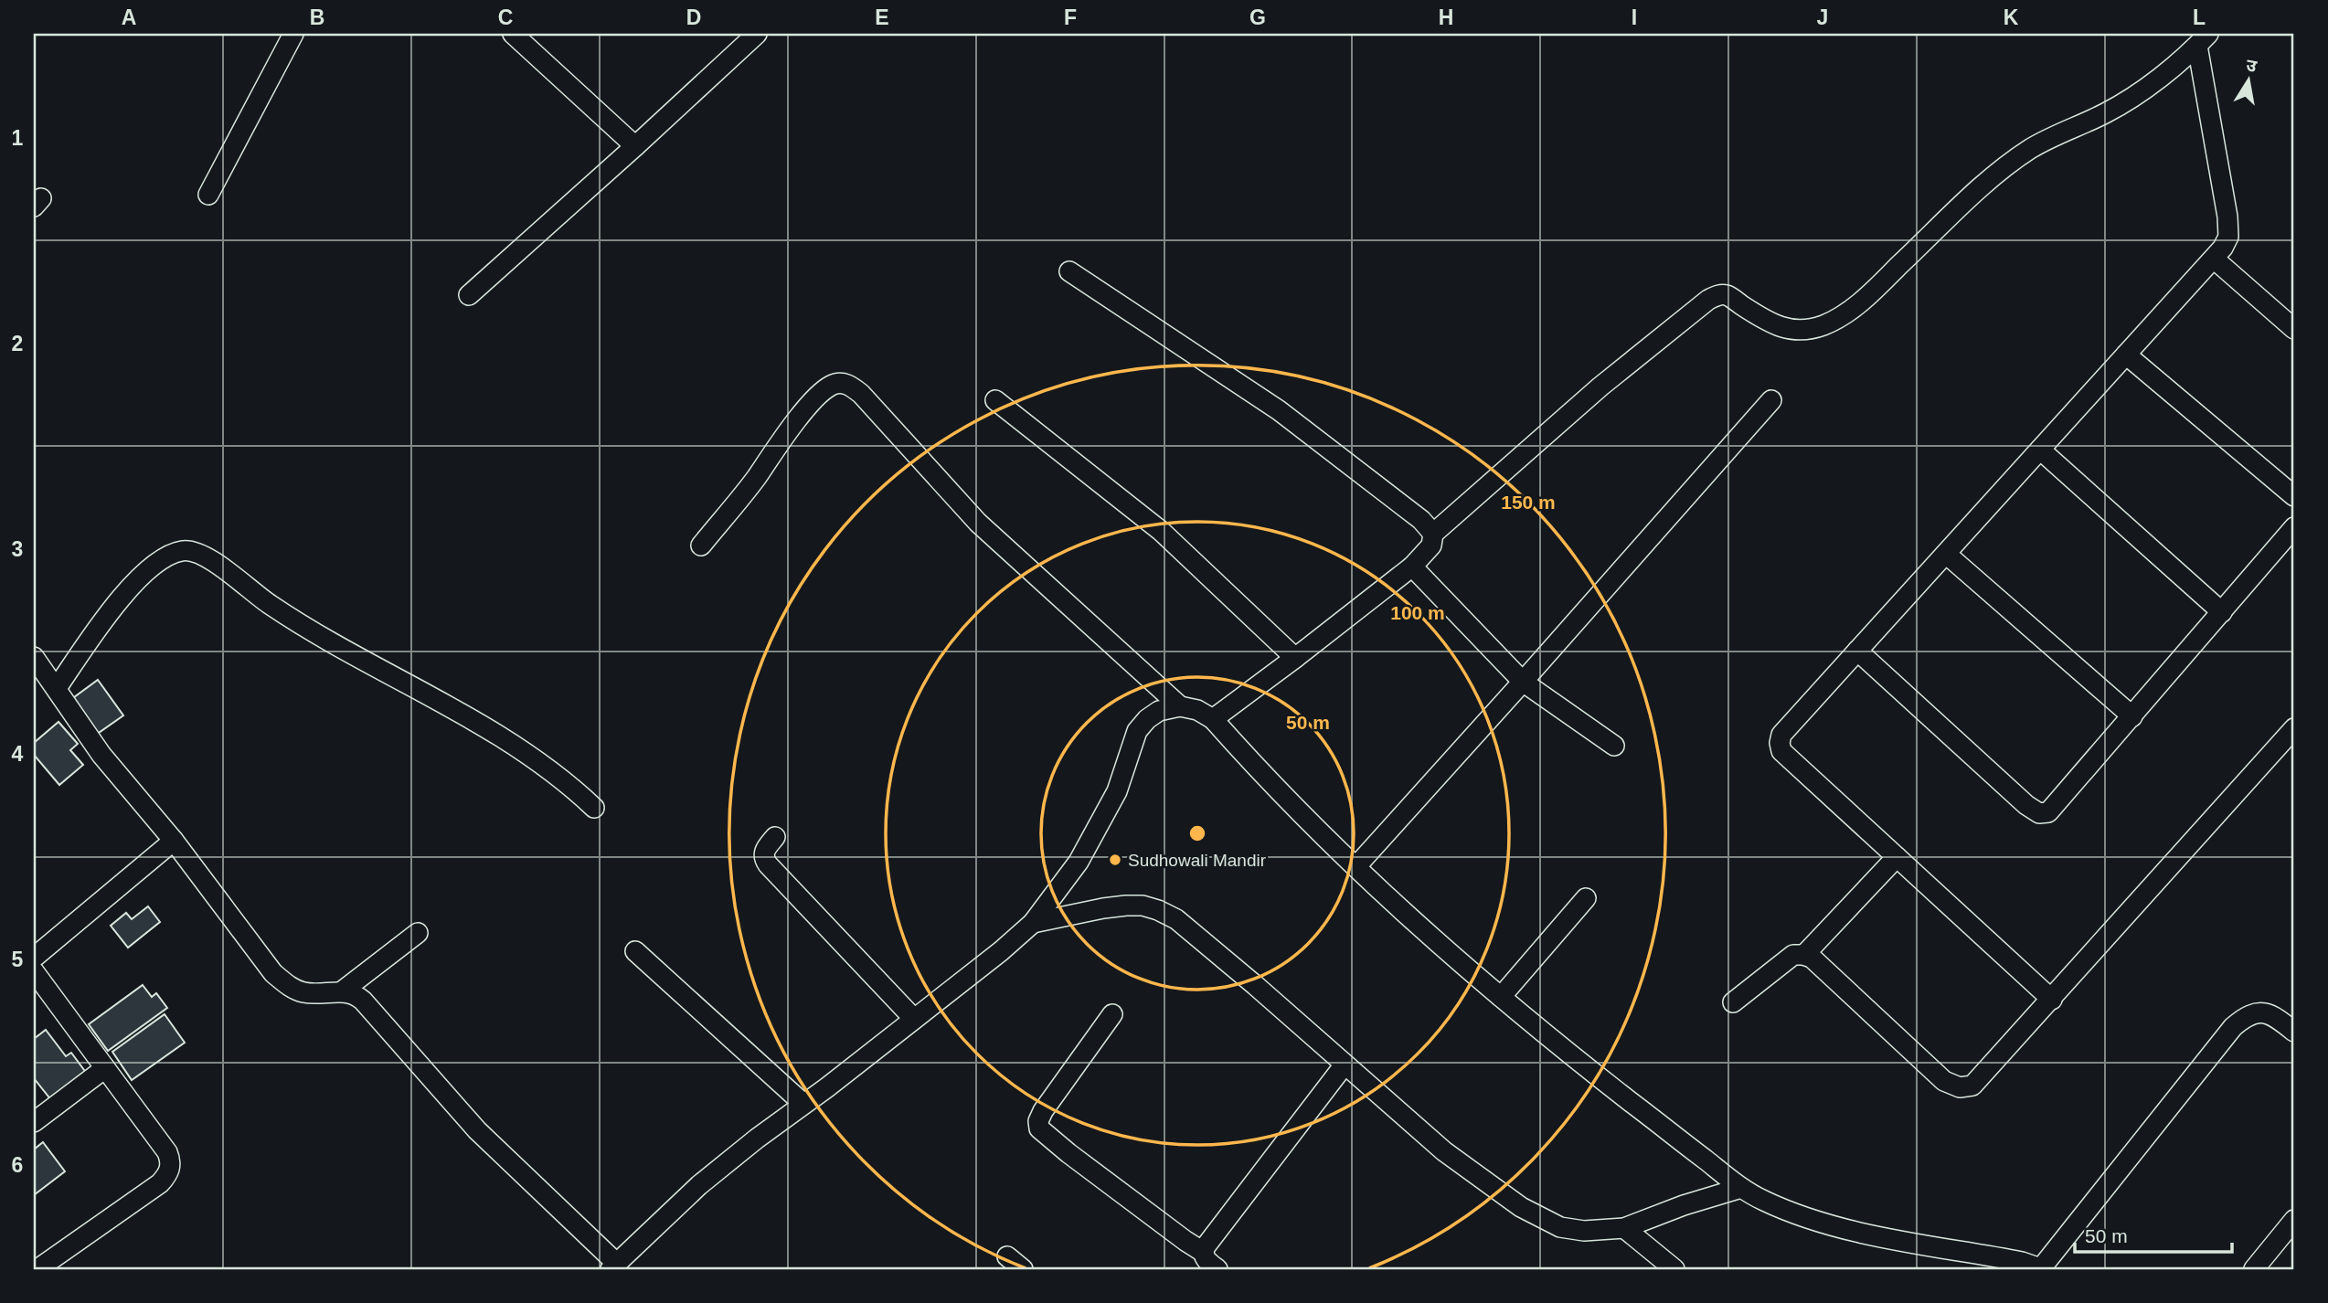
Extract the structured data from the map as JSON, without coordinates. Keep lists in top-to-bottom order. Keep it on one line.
{"places":["Sudhowali Mandir"],"scale_bar":"50 m","north":"top","grid":{"columns":["A","B","C","D","E","F","G","H","I","J","K","L"],"rows":["1","2","3","4","5","6"]},"rings":["150 m","100 m","50 m"]}
